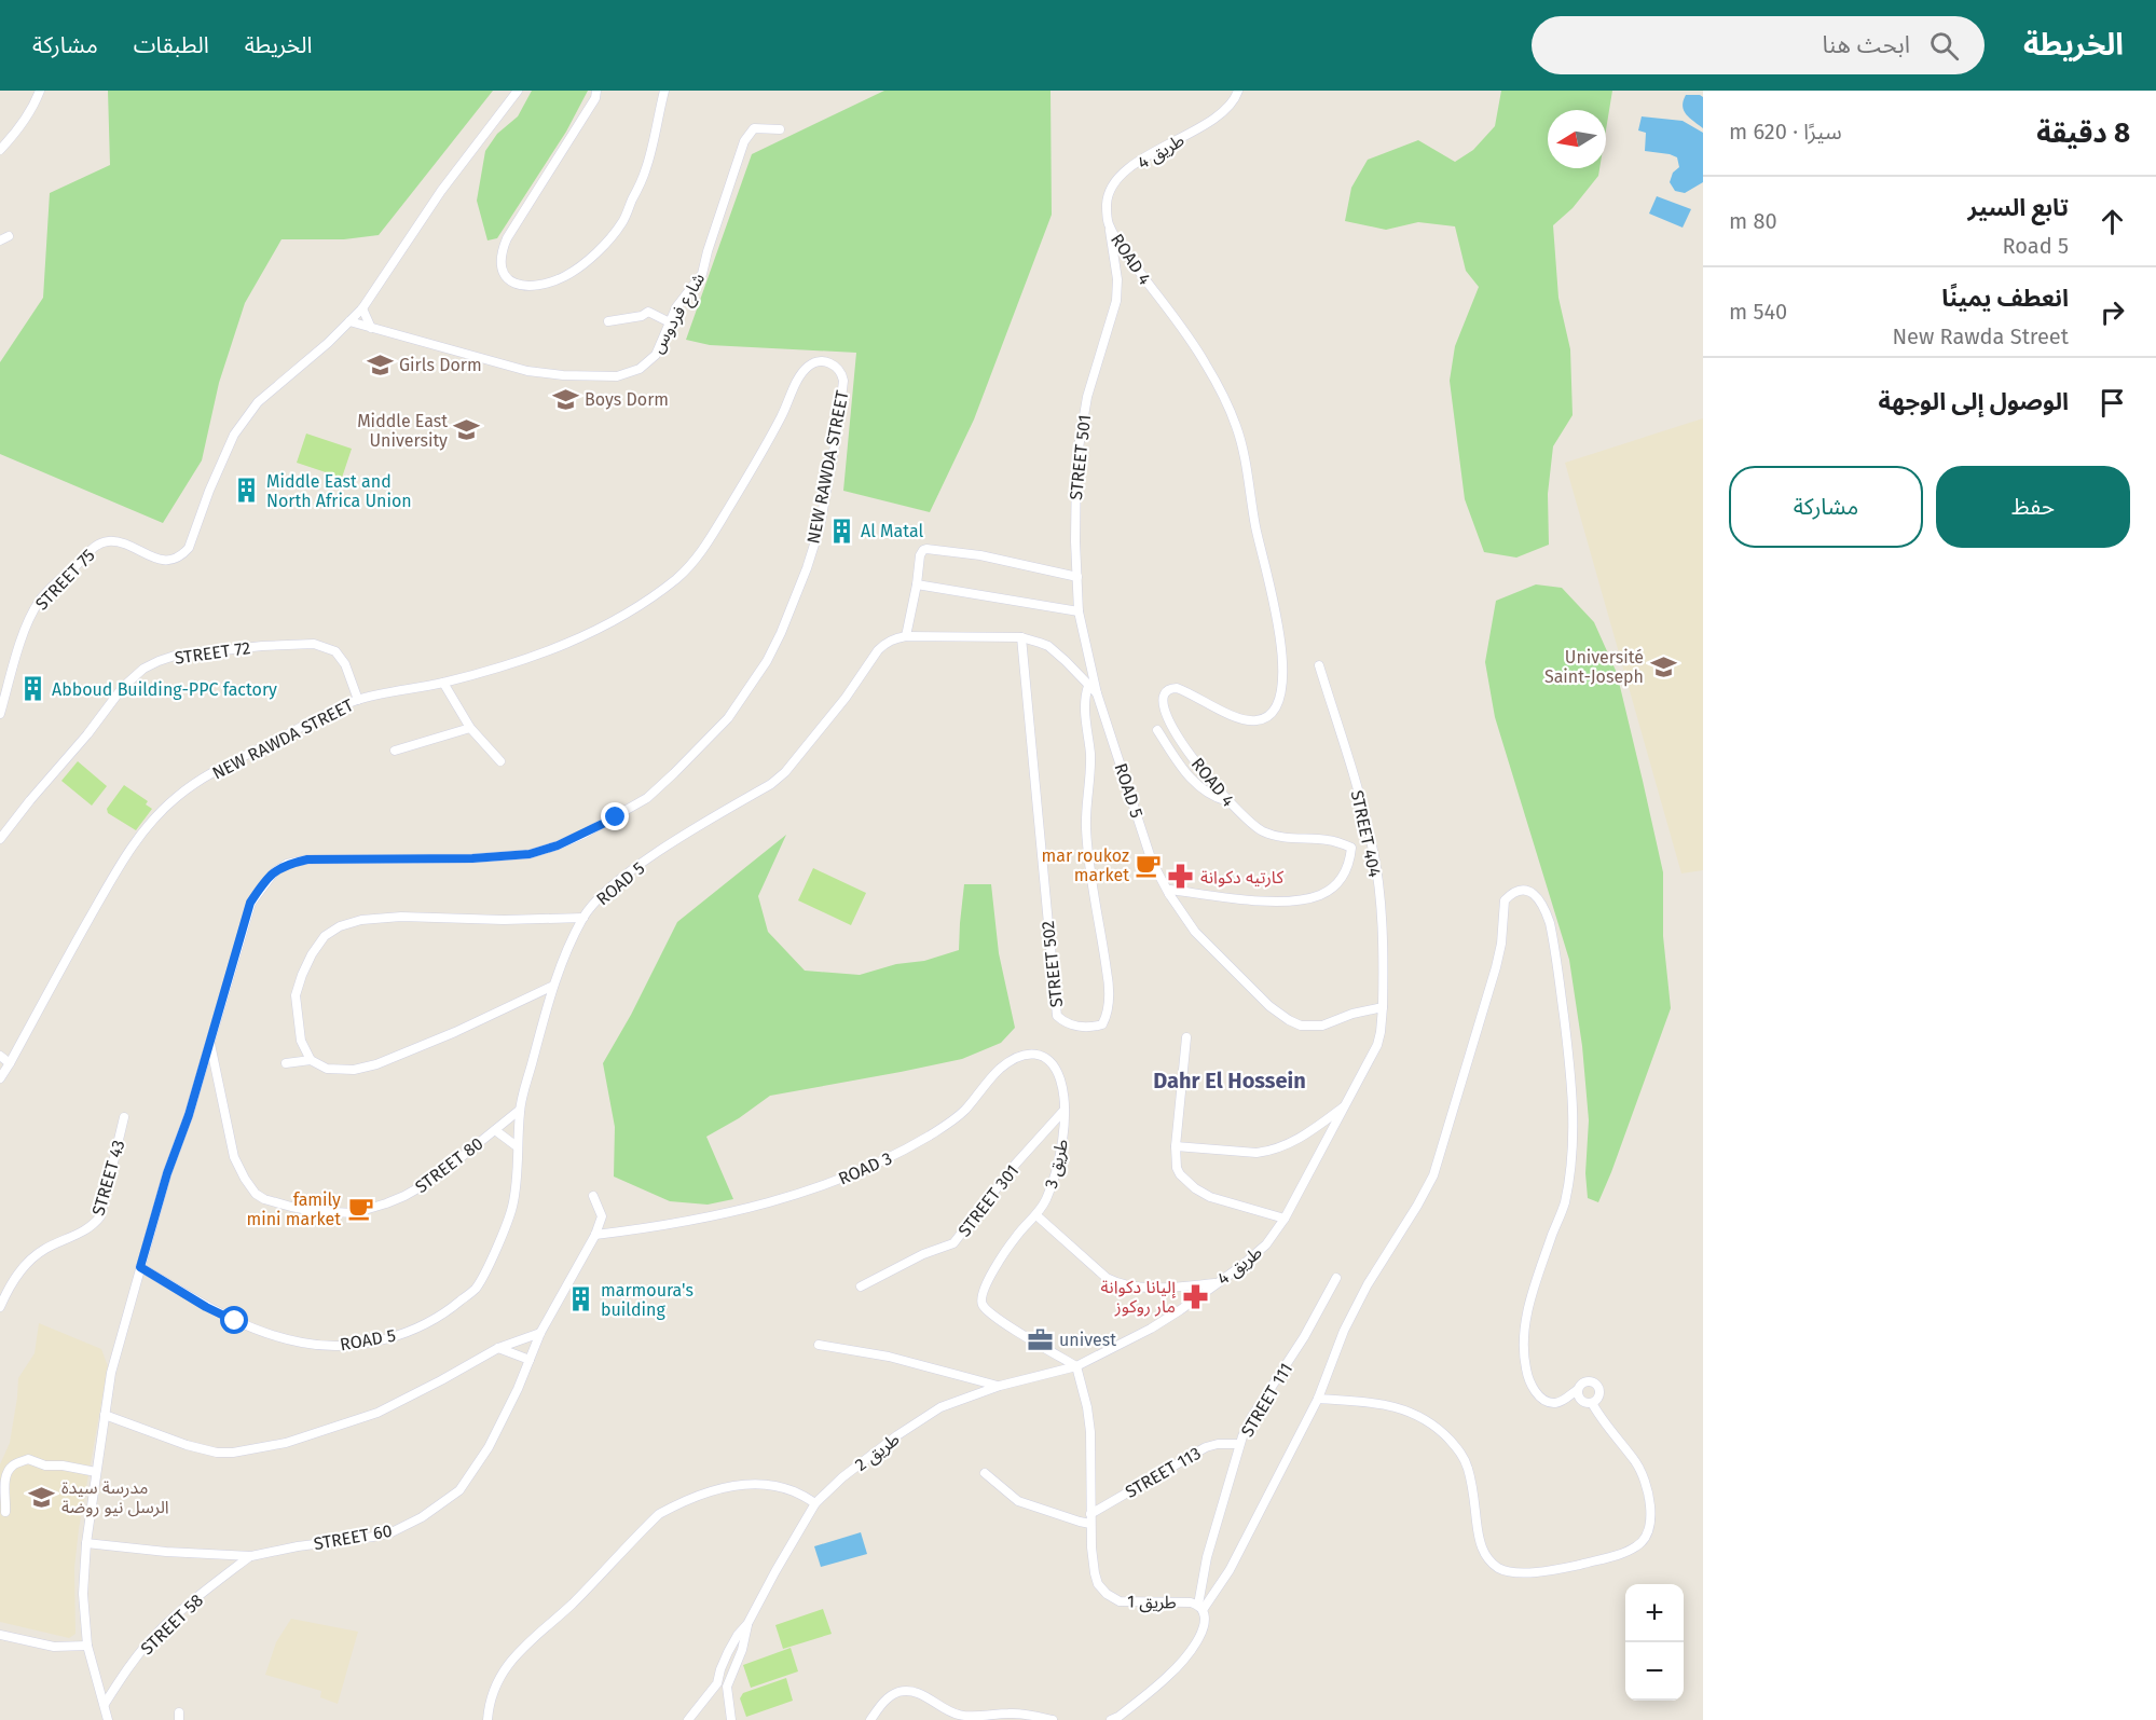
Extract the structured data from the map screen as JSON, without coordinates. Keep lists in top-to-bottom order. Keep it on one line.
{"streets":{"street":["طريق 4","ROAD 4","شارع فردوس","STREET 501","NEW RAWDA STREET","STREET 75","STREET 72","ROAD 5","STREET 404","STREET 502","طريق 3","STREET 80","ROAD 3","STREET 43","STREET 301","STREET 111","طريق 2","STREET 113","STREET 60","طريق 1","STREET 58"]},"crossings":[["طريق 4","ROAD 4"],["طريق 4","STREET 501"],["طريق 4","طريق 2"],["طريق 4","طريق 1"],["ROAD 4","STREET 501"],["ROAD 4","ROAD 5"],["شارع فردوس","STREET 75"],["STREET 501","ROAD 5"],["NEW RAWDA STREET","STREET 72"],["NEW RAWDA STREET","ROAD 5"],["NEW RAWDA STREET","STREET 80"],["NEW RAWDA STREET","STREET 60"],["NEW RAWDA STREET","STREET 58"],["ROAD 5","STREET 502"],["ROAD 5","STREET 80"],["طريق 3","ROAD 3"],["طريق 3","STREET 301"],["ROAD 3","STREET 301"],["ROAD 3","STREET 60"],["STREET 111","STREET 113"],["STREET 111","طريق 1"],["طريق 2","طريق 1"],["STREET 113","طريق 1"],["STREET 60","STREET 58"]],"districts":["Dahr El Hossein"],"places":{"school or university":["Girls Dorm","Boys Dorm","Middle East University","Université Saint-Joseph","مدرسة سيدة الرسل نيو روضة"],"building":["Middle East and North Africa Union","Al Matal","Abboud Building-PPC factory","marmoura's building"],"cafe":["mar roukoz market","family mini market"],"pharmacy":["كارتيه دكوانة","إليانا دكوانة مار روكوز"],"office":["univest"]},"north":"left","page":{"header":"الخريطة","search":"ابحث هنا","nav":["الخريطة","الطبقات","مشاركة"],"heading":["8 دقيقة","سيرًا · 620 m"],"list":[["تابع السير","Road 5","80 m"],["انعطف يمينًا","New Rawda Street","540 m"],"الوصول إلى الوجهة"],"buttons":["حفظ","مشاركة"],"map_buttons":["+","−"]}}
